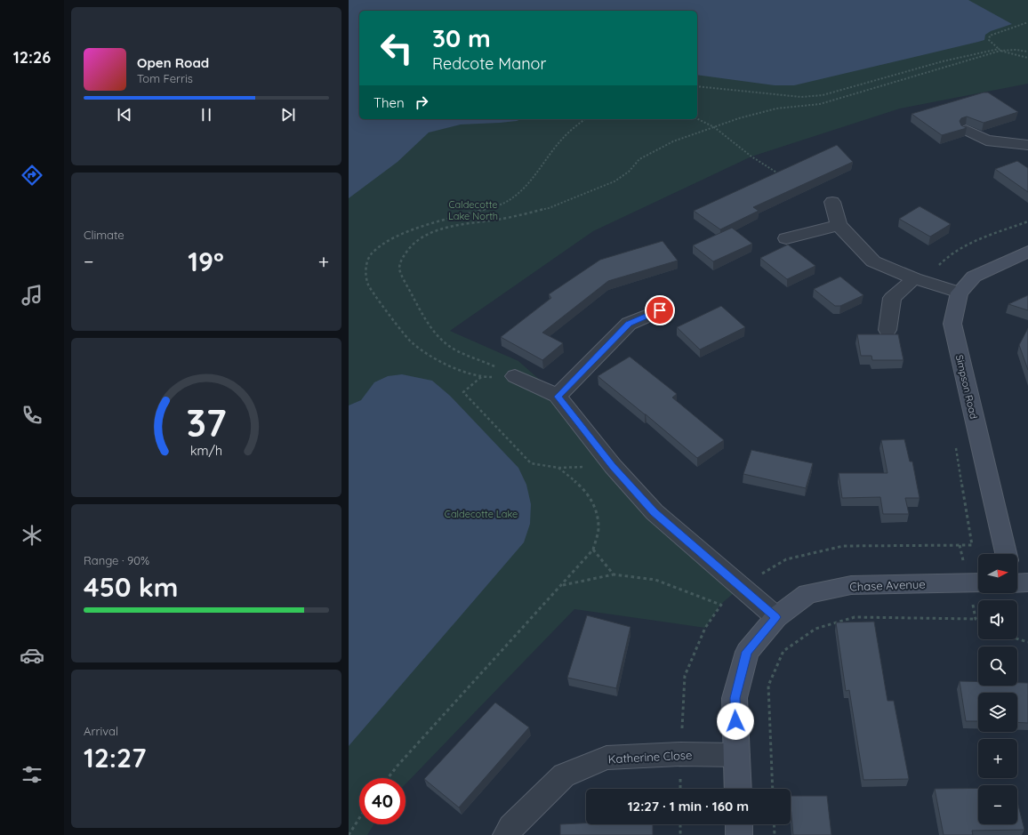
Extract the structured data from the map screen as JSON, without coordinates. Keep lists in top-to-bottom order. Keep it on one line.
{"streets":{"street":["Simpson Road","Chase Avenue","Katherine Close"]},"crossings":[["Chase Avenue","Katherine Close"]],"parks":["Caldecotte Lake North","Caldecotte Lake"],"north":"right","page":{"tabs":"12:26","turn":["30 m","Redcote Manor"],"song":["Open Road","Tom Ferris"],"then":"Then","tile":["Climate",["Range · 90%","450 km"],["Arrival","12:27"]],"heat":["−","19°","+"],"map_buttons":["+","−"],"limit":"40","trip":"12:27 · 1 min · 160 m","gauge":["37","km/h"]}}
